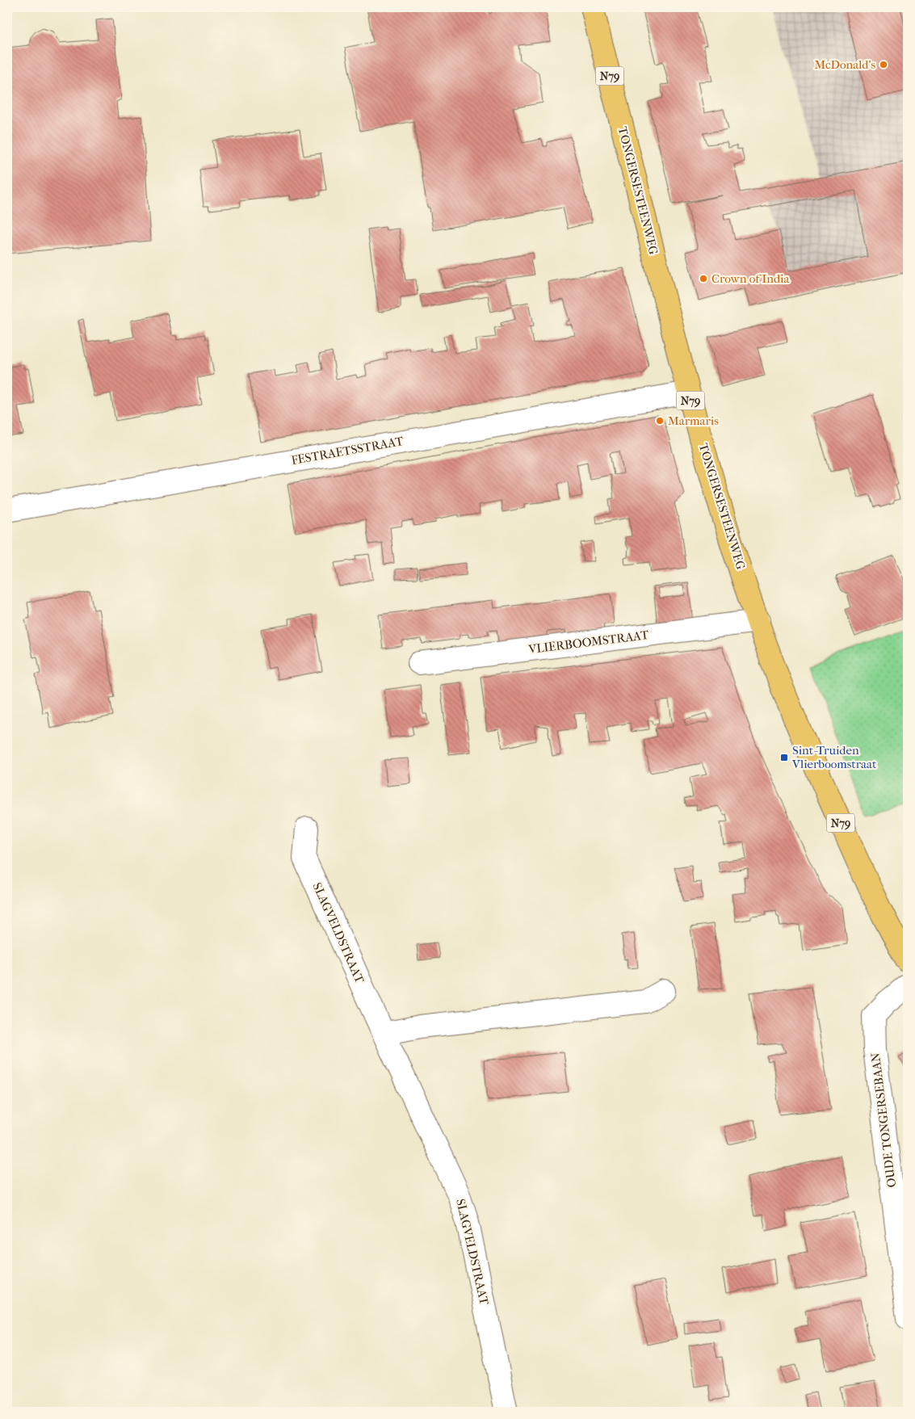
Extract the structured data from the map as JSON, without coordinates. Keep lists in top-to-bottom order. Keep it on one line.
{"streets":{"main road":["N79","TONGERSESTEENWEG"],"street":["FESTRAETSSTRAAT","VLIERBOOMSTRAAT","SLAGVELDSTRAAT","OUDE TONGERSEBAAN"]},"crossings":[["TONGERSESTEENWEG","FESTRAETSSTRAAT"],["TONGERSESTEENWEG","VLIERBOOMSTRAAT"]],"places":{"other":["McDonald's","Crown of India","Marmaris"],"transit":["Sint-Truiden Vlierboomstraat"]}}
